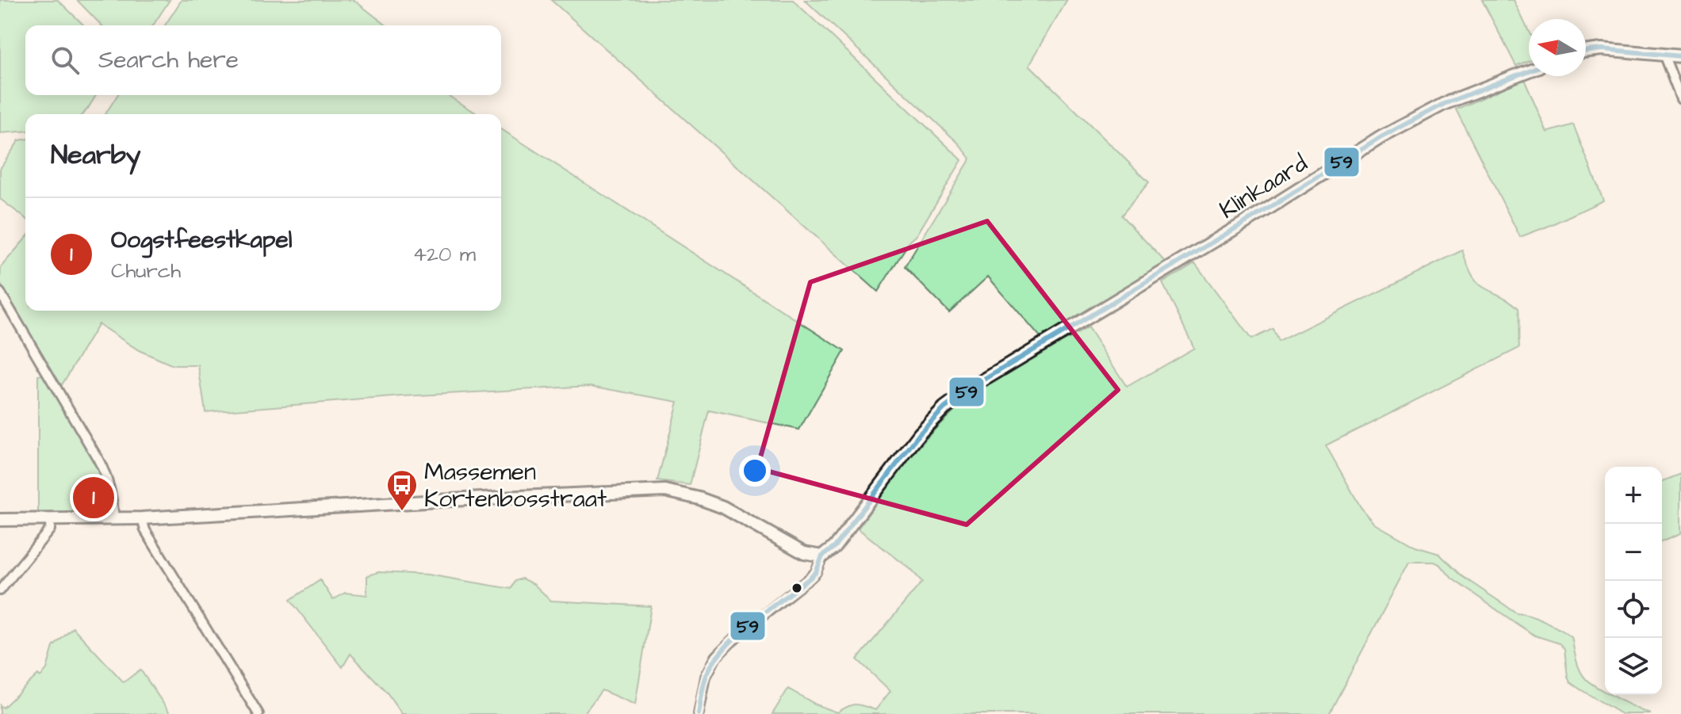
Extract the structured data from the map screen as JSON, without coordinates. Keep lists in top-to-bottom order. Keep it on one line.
{"streets":{"street":["Klinkaard"]},"places":{"bus stop":["Massemen Kortenbosstraat"]},"lines":["transit line 59"],"north":"left","page":{"search":"Search here","heading":"Nearby","list":[{"mark":"1","name":"Oogstfeestkapel","note":"Church","value":"420 m"}],"map_buttons":["+","−"],"pins":"1"}}
